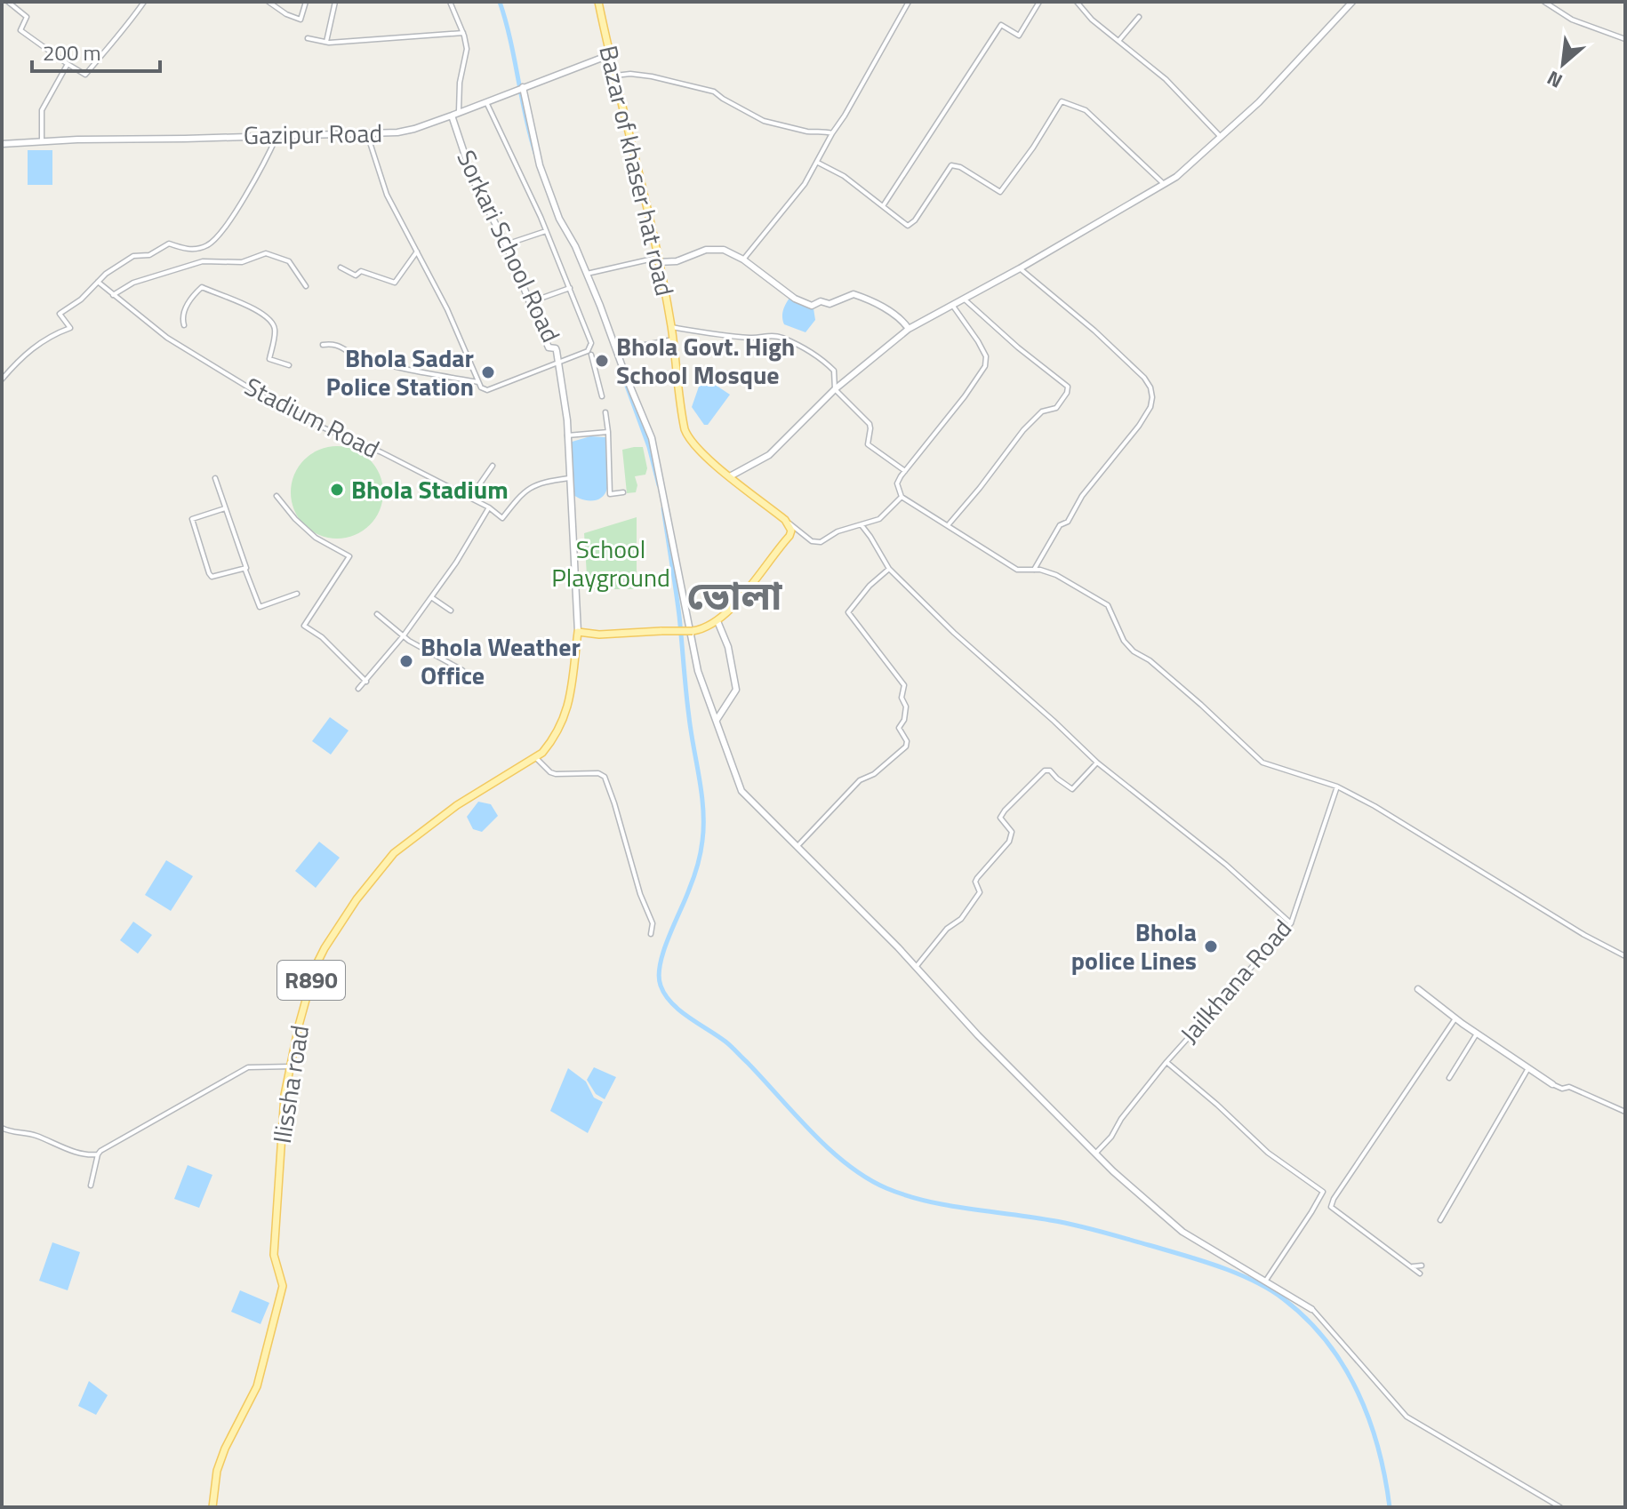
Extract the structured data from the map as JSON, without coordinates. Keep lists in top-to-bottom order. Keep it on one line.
{"streets":{"main road":["Bazar of khaser hat road","R890","Ilissha road"],"street":["Gazipur Road","Sorkari School Road","Stadium Road","Jailkhana Road"]},"crossings":[["Gazipur Road","Bazar of khaser hat road"],["Gazipur Road","Sorkari School Road"],["Sorkari School Road","Ilissha road"]],"districts":["ভোলা"],"parks":["School Playground"],"places":["Bhola Govt. High School Mosque","Bhola Sadar Police Station","Bhola Stadium","Bhola Weather Office","Bhola police Lines"],"scale_bar":"200 m","north":"bottom left"}
